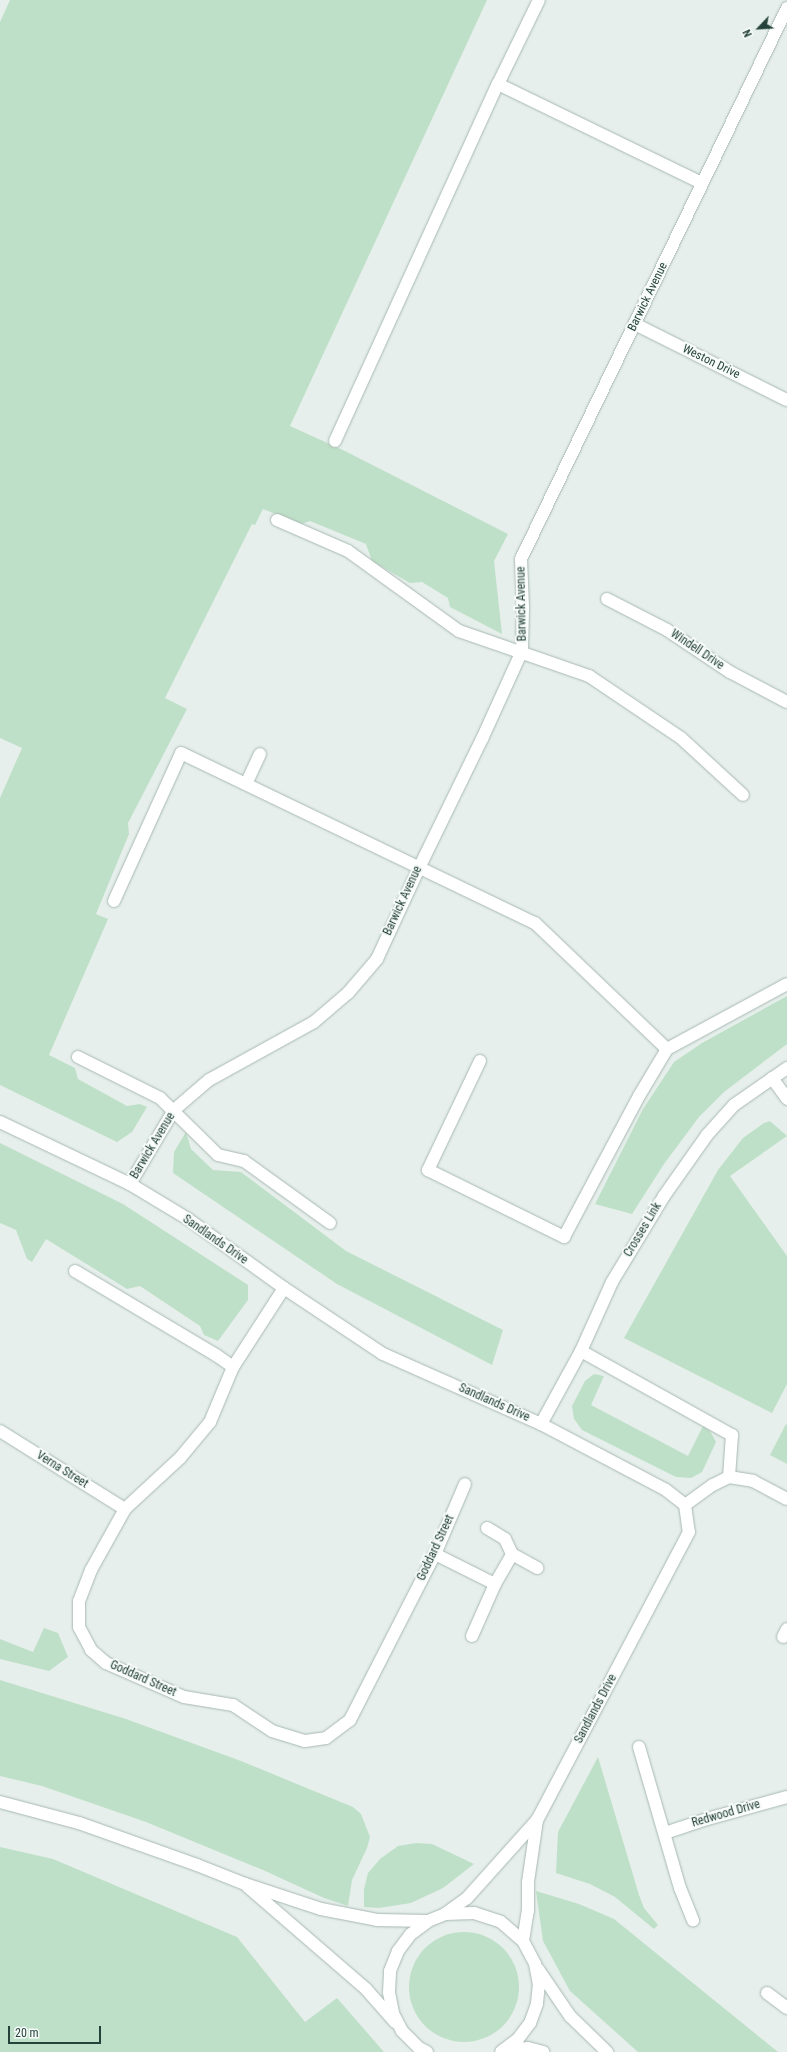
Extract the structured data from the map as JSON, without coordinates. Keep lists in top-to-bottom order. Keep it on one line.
{"streets":{"street":["Barwick Avenue","Weston Drive","Windell Drive","Crosses Link","Sandlands Drive","Verna Street","Goddard Street","Redwood Drive"]},"crossings":[["Barwick Avenue","Weston Drive"],["Barwick Avenue","Sandlands Drive"],["Crosses Link","Sandlands Drive"],["Sandlands Drive","Goddard Street"],["Verna Street","Goddard Street"]],"scale_bar":"20 m","north":"bottom left"}
